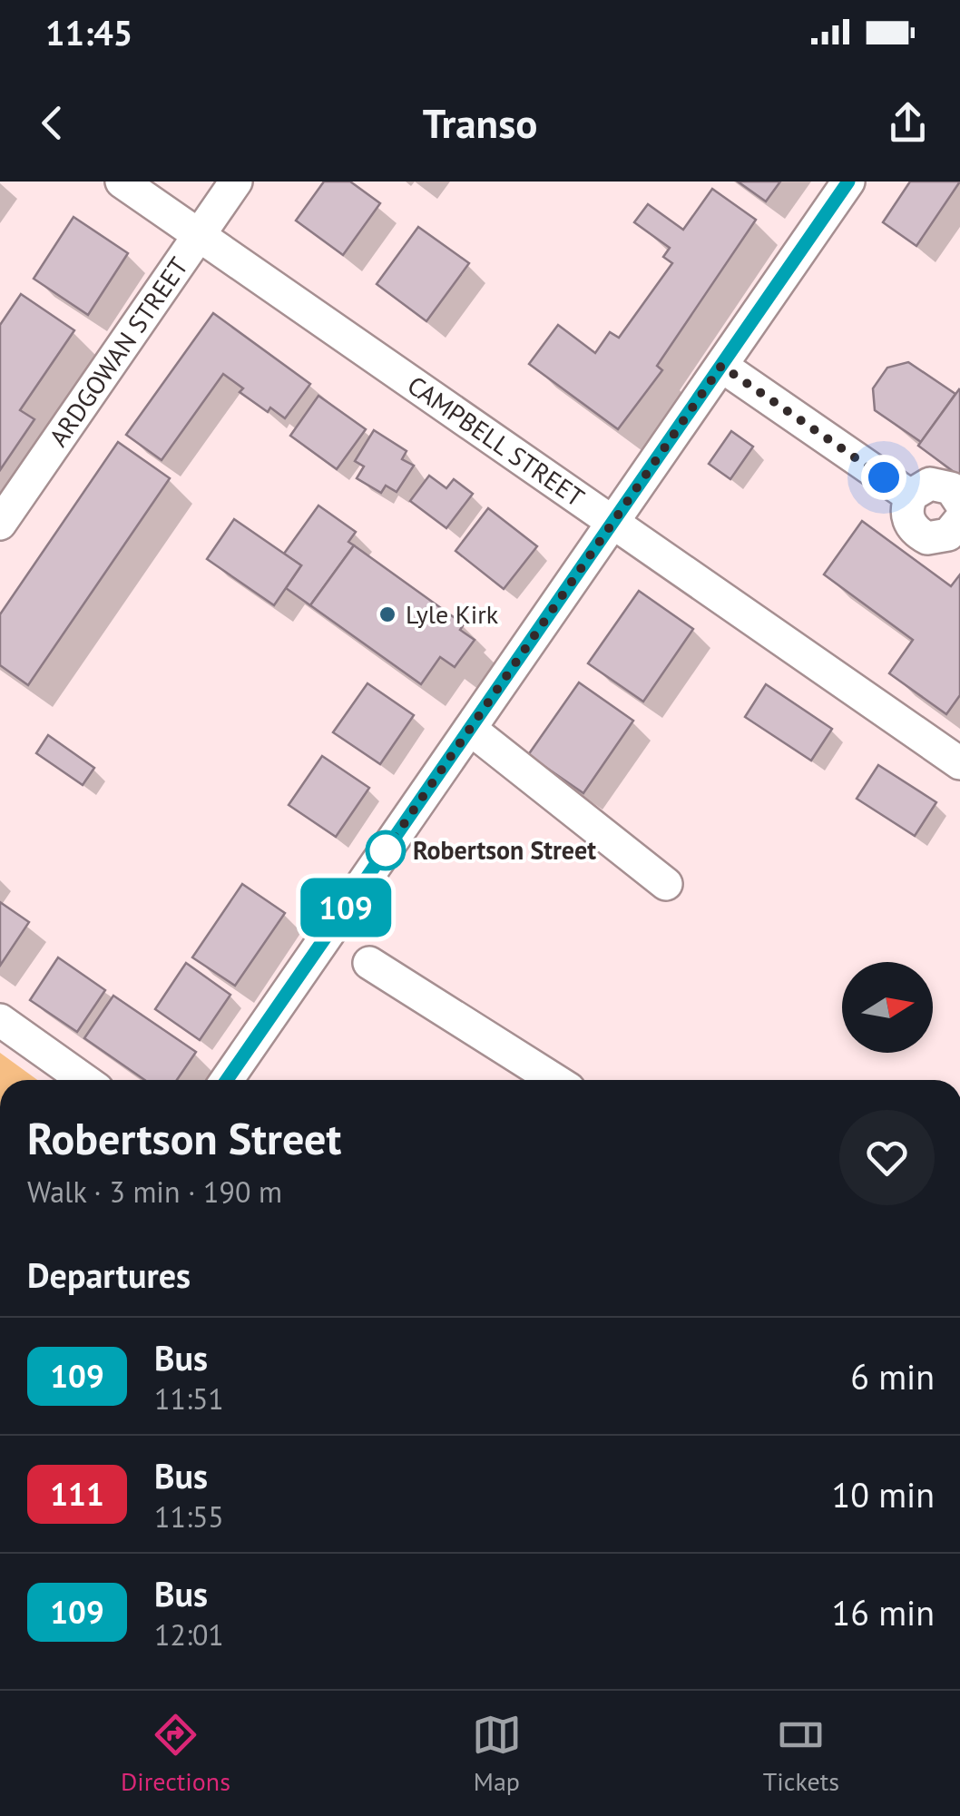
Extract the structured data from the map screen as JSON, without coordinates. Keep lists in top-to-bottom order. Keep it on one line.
{"streets":{"street":["ARDGOWAN STREET","CAMPBELL STREET"]},"crossings":[["ARDGOWAN STREET","CAMPBELL STREET"]],"places":["Lyle Kirk","Robertson Street"],"lines":["bus line 109"],"north":"right","page":{"status":"11:45","header":"Transo","on_map":"109","heading":[["Robertson Street","Walk · 3 min · 190 m"],"Departures"],"list":[{"mark":"109","name":"Bus","note":"11:51","value":"6 min"},{"mark":"111","name":"Bus","note":"11:55","value":"10 min"},{"mark":"109","name":"Bus","note":"12:01","value":"16 min"}],"tabs":["Directions","Map","Tickets"]}}
